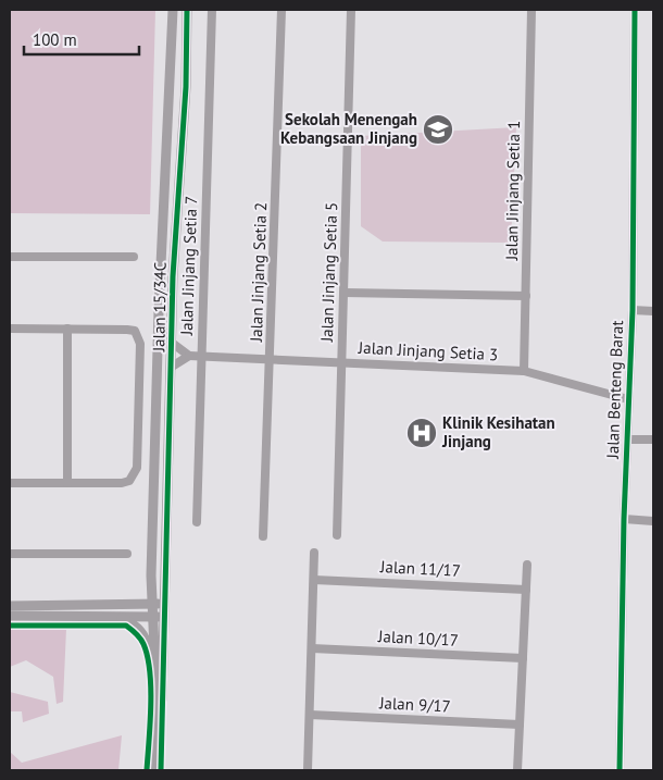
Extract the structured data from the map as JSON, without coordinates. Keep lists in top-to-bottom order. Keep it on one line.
{"streets":{"street":["Jalan Jinjang Setia 1","Jalan Jinjang Setia 7","Jalan Jinjang Setia 2","Jalan Jinjang Setia 5","Jalan 15/34C","Jalan Jinjang Setia 3","Jalan Benteng Barat","Jalan 11/17","Jalan 10/17","Jalan 9/17"]},"crossings":[["Jalan Jinjang Setia 1","Jalan Jinjang Setia 3"],["Jalan Jinjang Setia 7","Jalan Jinjang Setia 3"],["Jalan Jinjang Setia 2","Jalan Jinjang Setia 3"],["Jalan Jinjang Setia 5","Jalan Jinjang Setia 3"],["Jalan Jinjang Setia 3","Jalan Benteng Barat"]],"places":{"school or university":["Sekolah Menengah Kebangsaan Jinjang"],"hospital":["Klinik Kesihatan Jinjang"]},"scale_bar":"100 m"}
